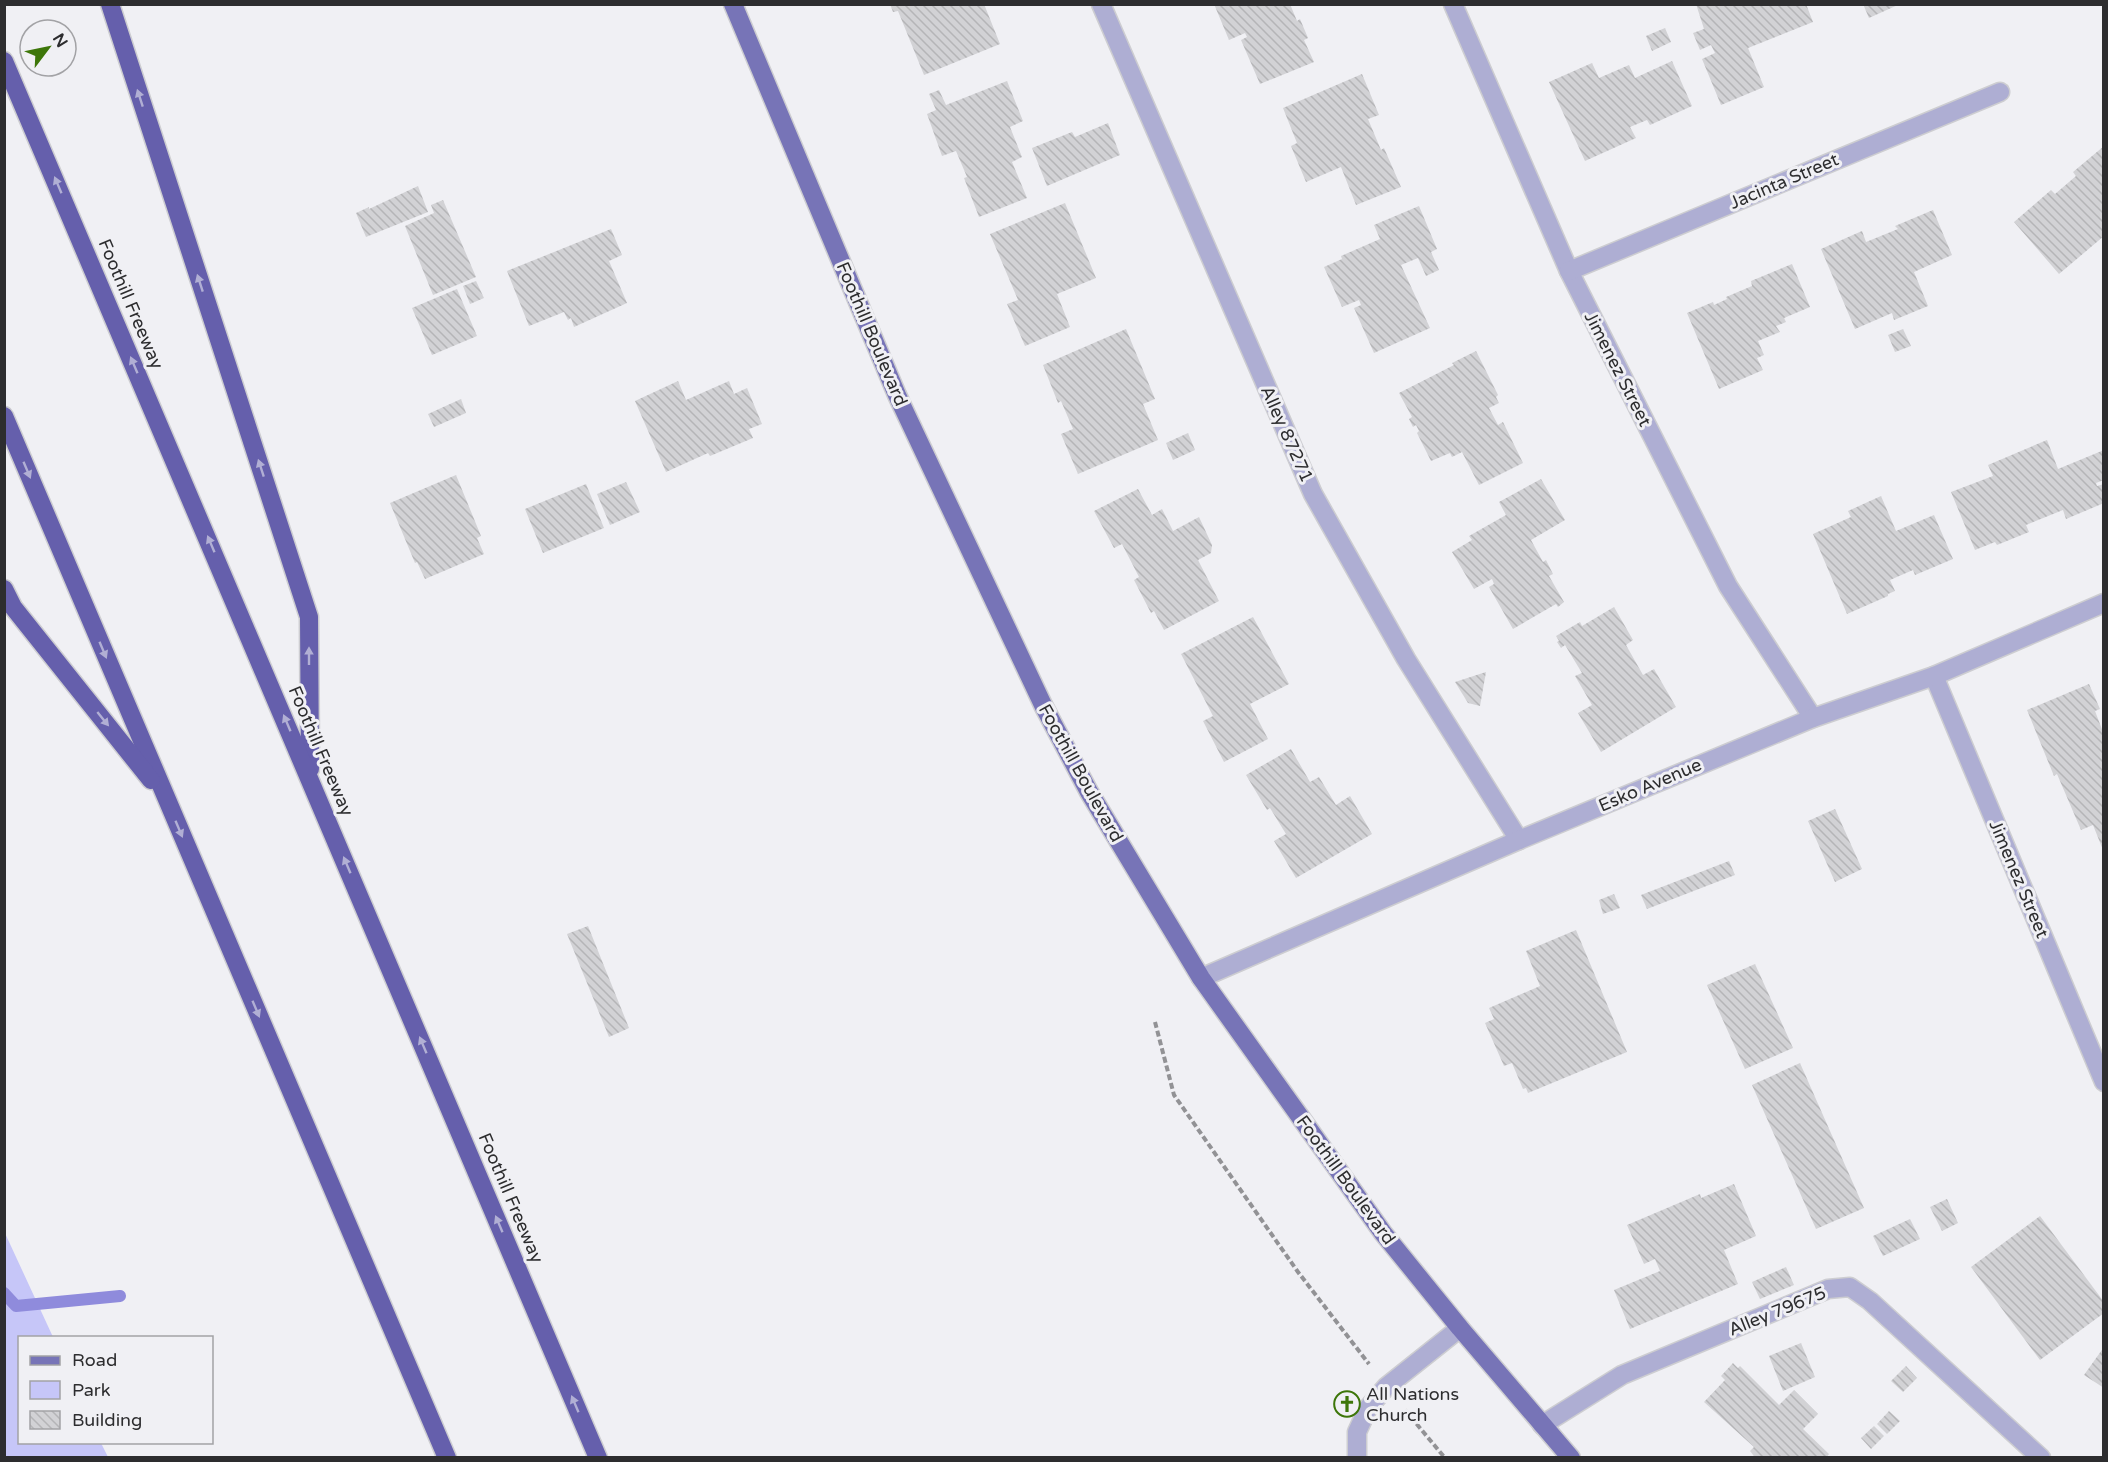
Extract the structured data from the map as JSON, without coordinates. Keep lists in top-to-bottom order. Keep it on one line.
{"streets":{"highway":["Foothill Freeway"],"main road":["Foothill Boulevard"],"street":["Jacinta Street","Jimenez Street","Alley 87271","Esko Avenue","Alley 79675"]},"crossings":[["Jacinta Street","Jimenez Street"],["Foothill Boulevard","Esko Avenue"],["Foothill Boulevard","Alley 79675"],["Jimenez Street","Esko Avenue"],["Alley 87271","Esko Avenue"]],"places":{"church":["All Nations Church"]},"legend":["Road","Park","Building"],"north":"top right"}
